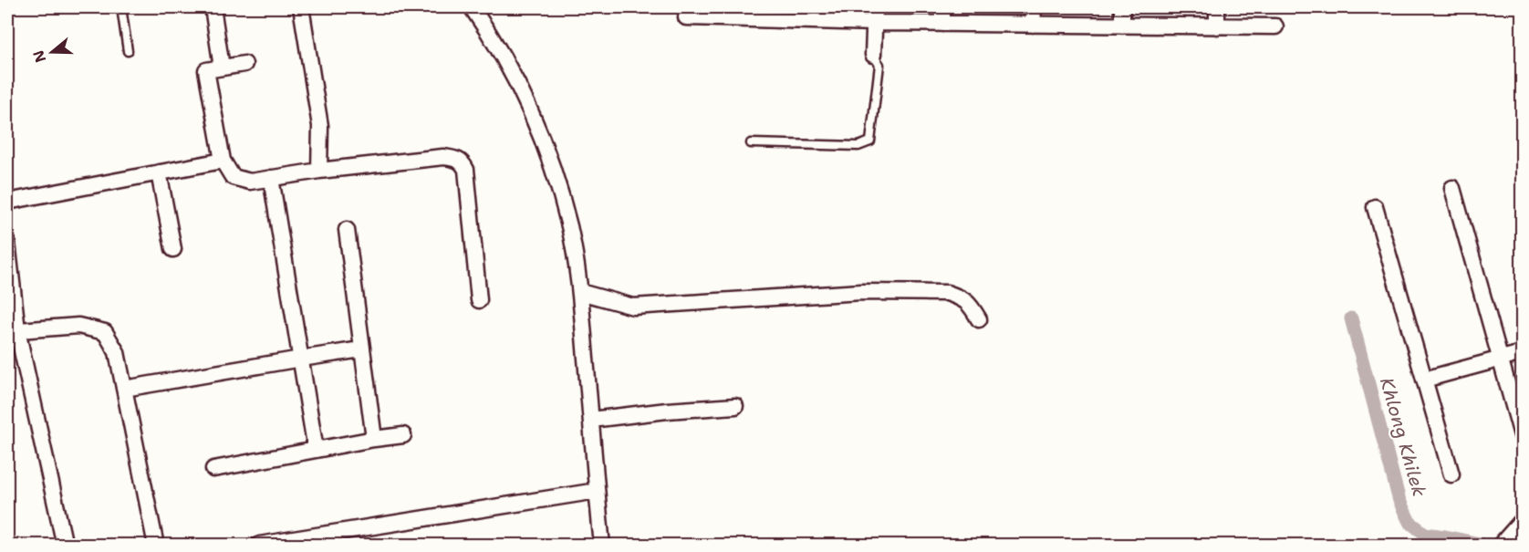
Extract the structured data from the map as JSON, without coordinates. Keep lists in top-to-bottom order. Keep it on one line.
{"water":["Khlong Khilek"],"north":"left"}
